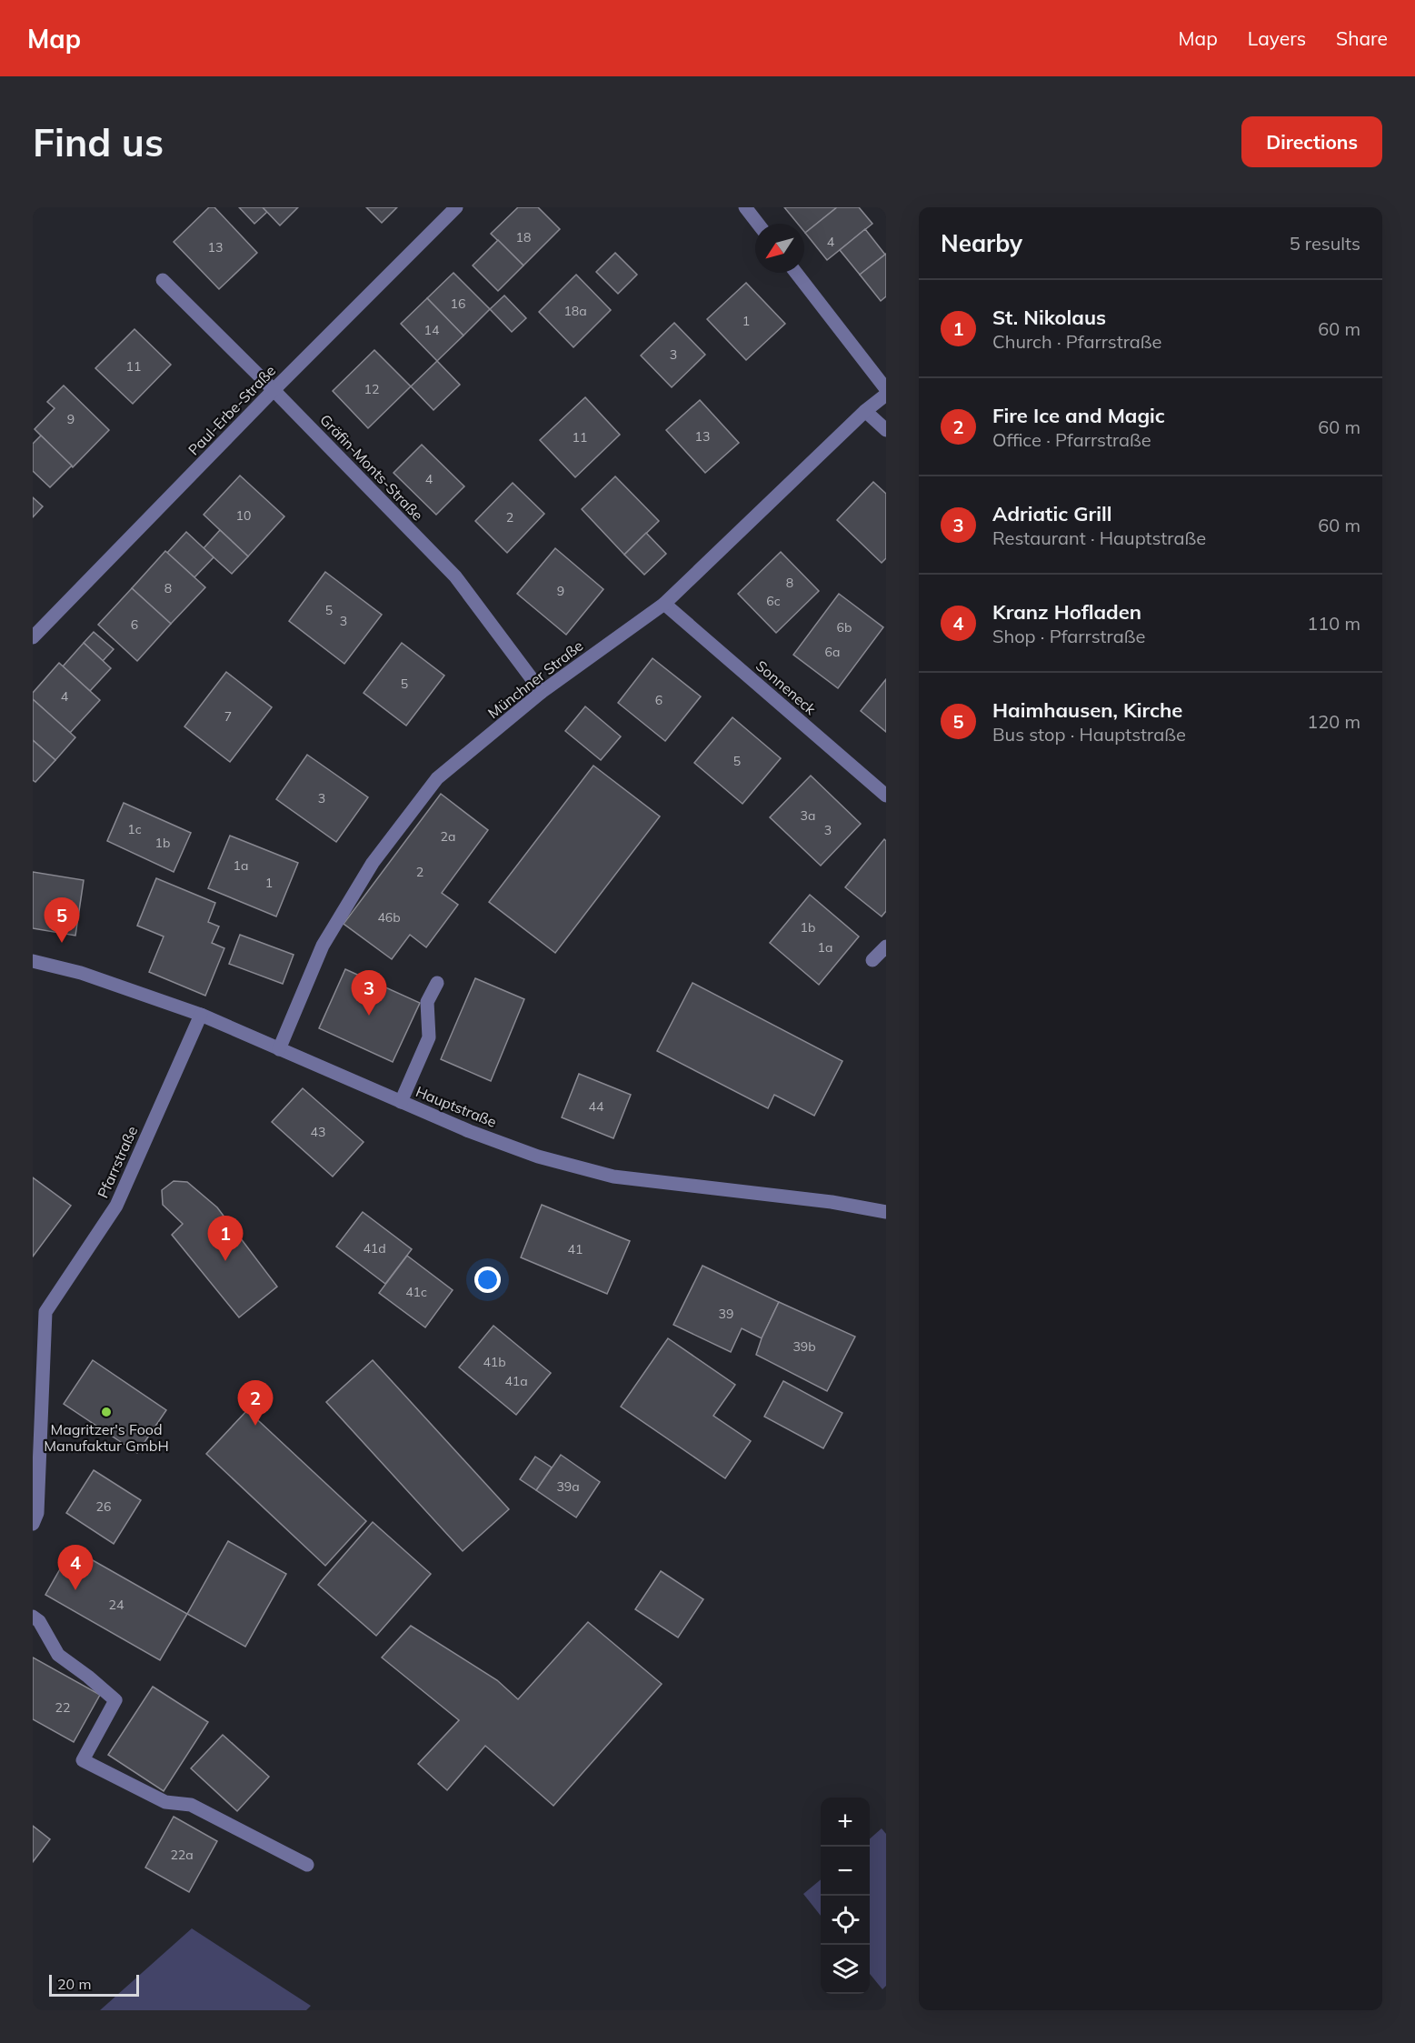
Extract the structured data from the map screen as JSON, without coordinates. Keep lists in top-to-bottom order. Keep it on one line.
{"streets":{"street":["Paul-Erbe-Straße","Gräfin-Monts-Straße","Münchner Straße","Sonneneck","Hauptstraße","Pfarrstraße"]},"crossings":[["Paul-Erbe-Straße","Gräfin-Monts-Straße"],["Gräfin-Monts-Straße","Münchner Straße"],["Münchner Straße","Sonneneck"],["Münchner Straße","Hauptstraße"],["Hauptstraße","Pfarrstraße"]],"places":["Magritzer's Food Manufaktur GmbH"],"house_numbers":["18","4","13","16","18a","1","14","3","11","12","9","13","11","4","10","2","8","8","9","6c","5","3","6","6b","6a","5","4","6","7","5","3","3a","1c","3","2a","1b","1a","2","1","46b","1b","1a","44","43","41d","41","41c","39","39b","41b","41a","39a","26","24","22","22a"],"scale_bar":"20 m","north":"bottom left","page":{"header":"Map","nav":["Map","Layers","Share"],"buttons":"Directions","title":"Find us","heading":["Nearby","5 results"],"list":[{"mark":"1","name":"St. Nikolaus","note":"Church · Pfarrstraße","value":"60 m"},{"mark":"2","name":"Fire Ice and Magic","note":"Office · Pfarrstraße","value":"60 m"},{"mark":"3","name":"Adriatic Grill","note":"Restaurant · Hauptstraße","value":"60 m"},{"mark":"4","name":"Kranz Hofladen","note":"Shop · Pfarrstraße","value":"110 m"},{"mark":"5","name":"Haimhausen, Kirche","note":"Bus stop · Hauptstraße","value":"120 m"}],"pins":["5","3","1","2","4"],"map_buttons":["+","−"],"scale":"20 m"}}
